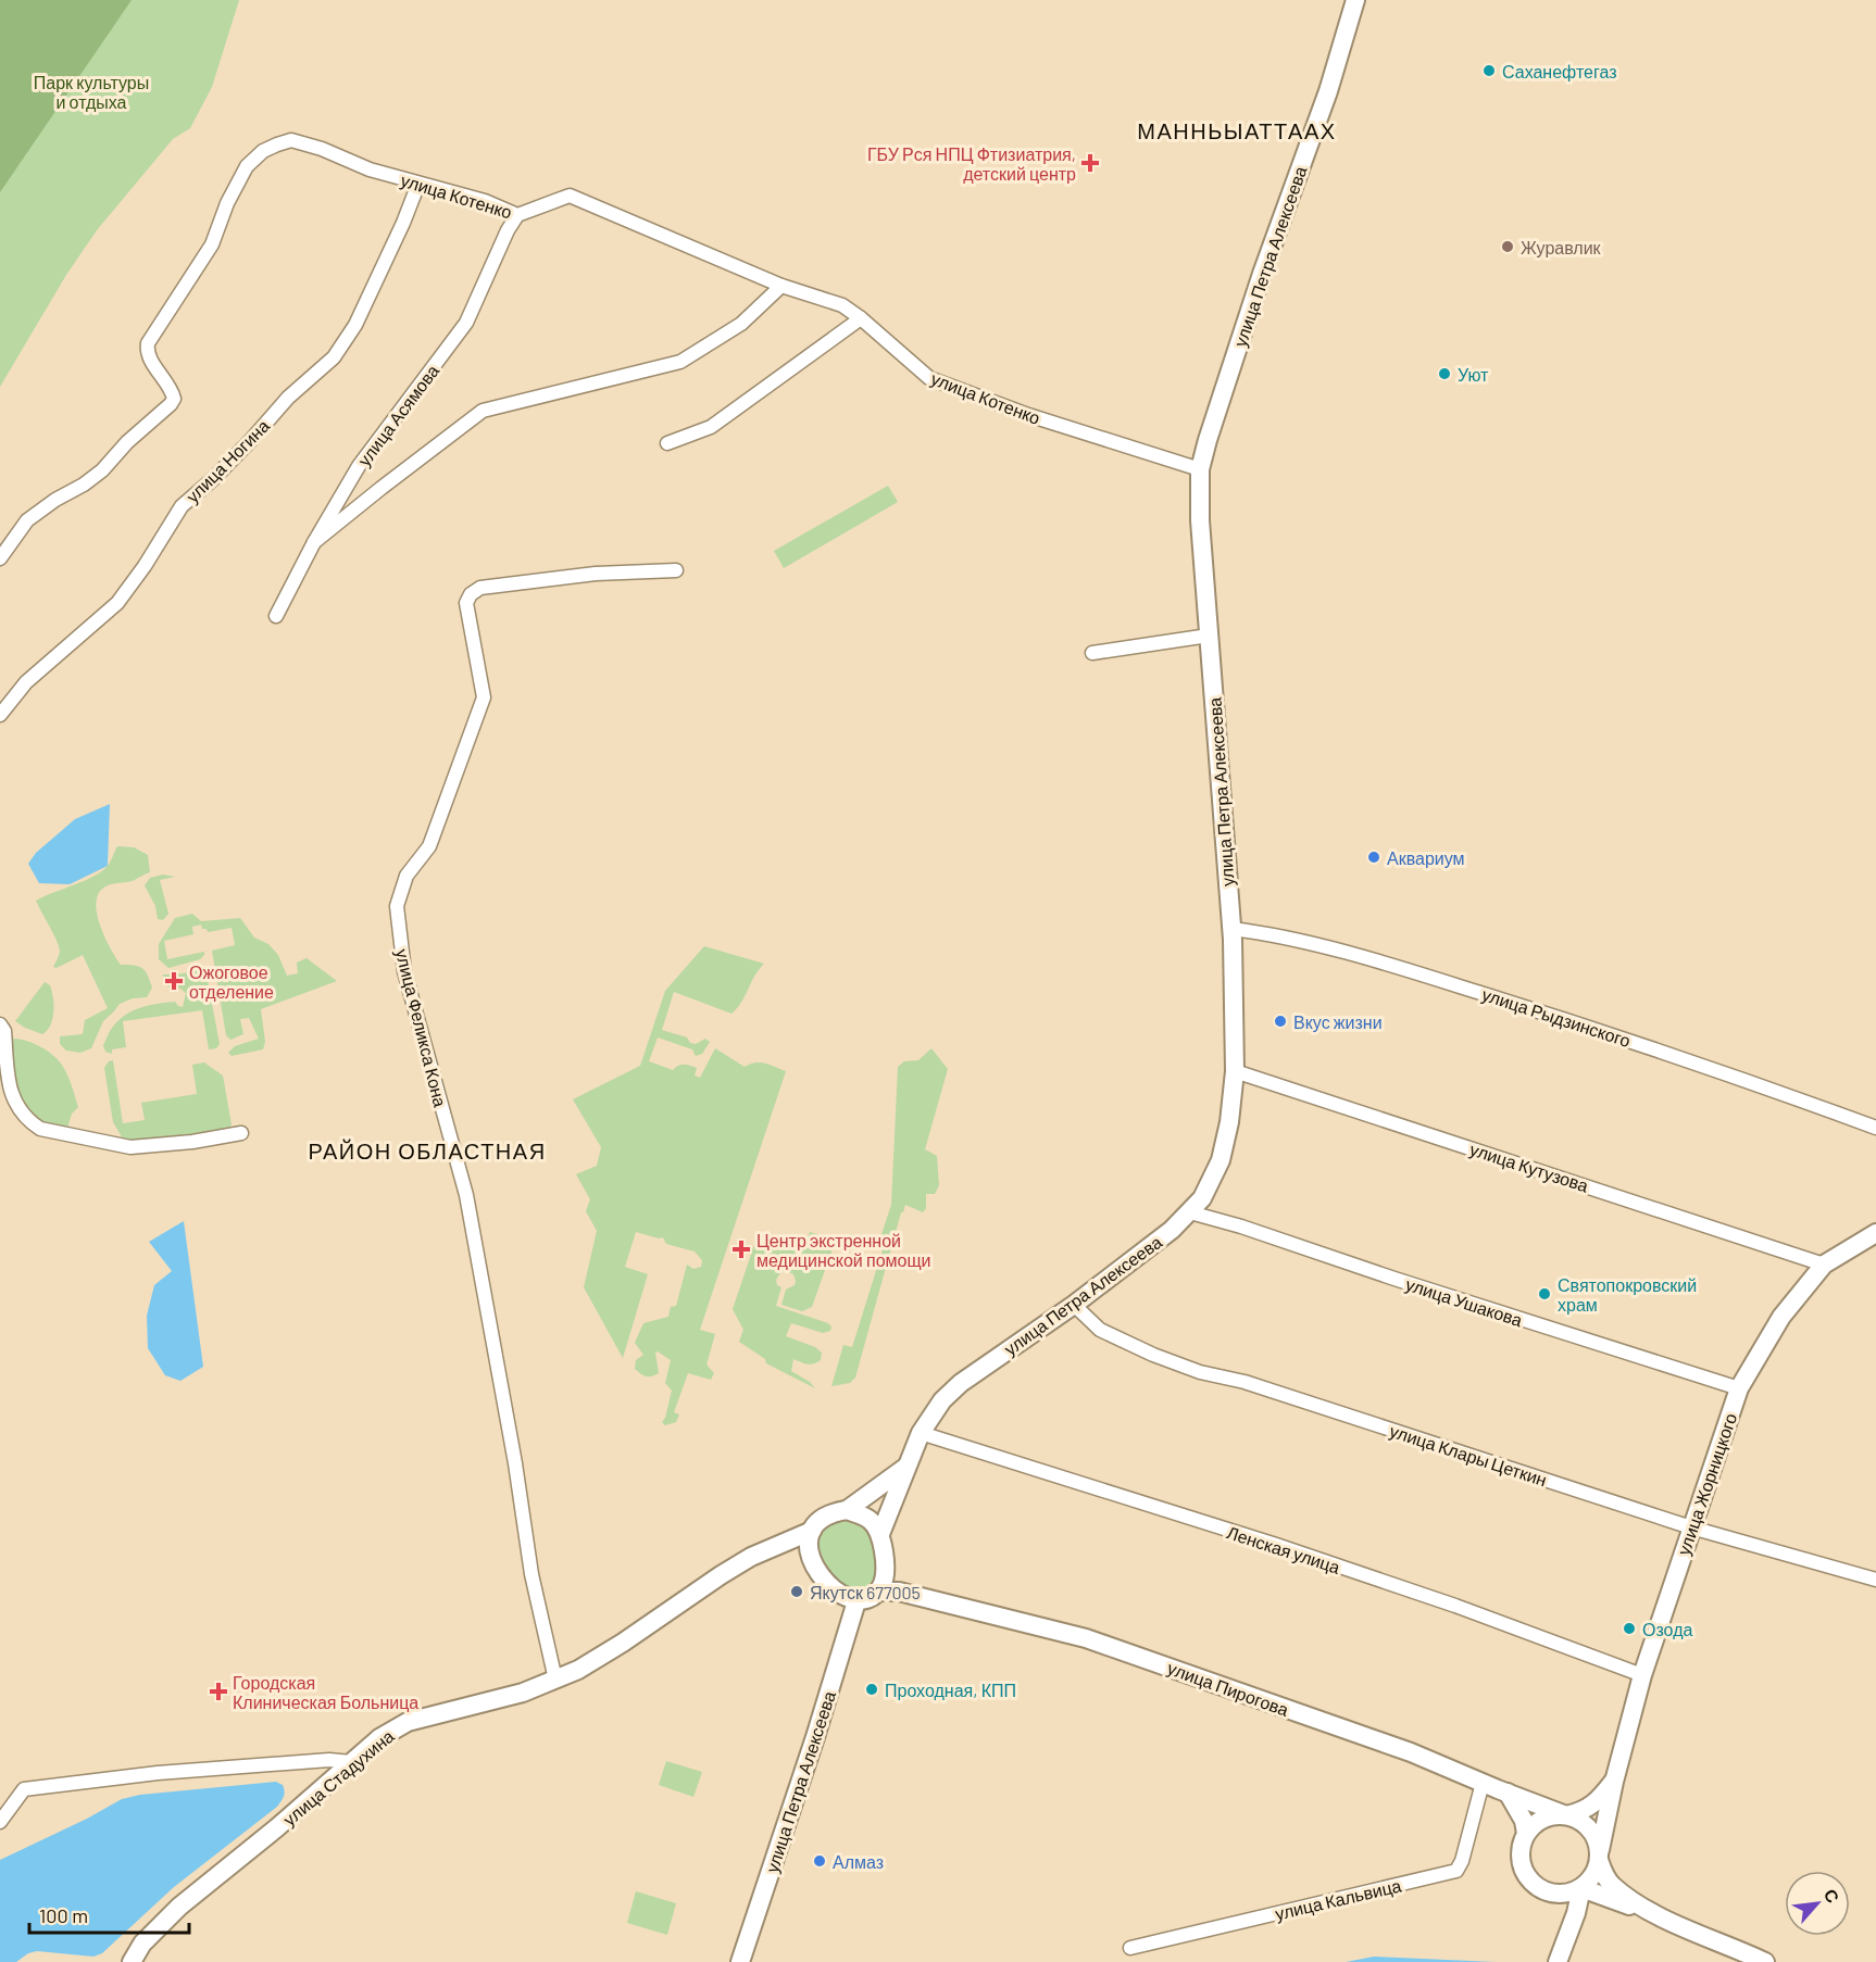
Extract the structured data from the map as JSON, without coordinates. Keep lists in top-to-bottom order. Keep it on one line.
{"streets":{"street":["улица Котенко","улица Петра Алексеева","улица Асямова","улица Ногина","улица Рыдзинского","улица Феликса Кона","улица Кутузова","улица Ушакова","улица Клары Цеткин","улица Жорницкого","Ленская улица","улица Пирогова","улица Стадухина","улица Кальвица"]},"crossings":[["улица Котенко","улица Петра Алексеева"],["улица Котенко","улица Асямова"],["улица Котенко","улица Ногина"],["улица Петра Алексеева","улица Рыдзинского"],["улица Петра Алексеева","улица Кутузова"],["улица Петра Алексеева","улица Ушакова"],["улица Петра Алексеева","улица Клары Цеткин"],["улица Петра Алексеева","Ленская улица"],["улица Петра Алексеева","улица Пирогова"],["улица Петра Алексеева","улица Стадухина"],["улица Феликса Кона","улица Стадухина"],["улица Кутузова","улица Жорницкого"],["улица Ушакова","улица Жорницкого"],["улица Клары Цеткин","улица Жорницкого"],["улица Жорницкого","Ленская улица"],["улица Жорницкого","улица Пирогова"],["улица Пирогова","улица Стадухина"],["улица Пирогова","улица Кальвица"]],"districts":["МАННЬЫАТТААХ","РАЙОН ОБЛАСТНАЯ"],"parks":["Парк культуры и отдыха"],"places":{"other":["Саханефтегаз","Журавлик","Уют","Аквариум","Вкус жизни","Святопокровский храм","Якутск 677005","Озода","Проходная, КПП","Алмаз"],"health":["ГБУ Рся НПЦ Фтизиатрия, детский центр","Ожоговое отделение","Центр экстренной медицинской помощи","Городская Клиническая Больница"]},"scale_bar":"100 m","north":"top right"}
